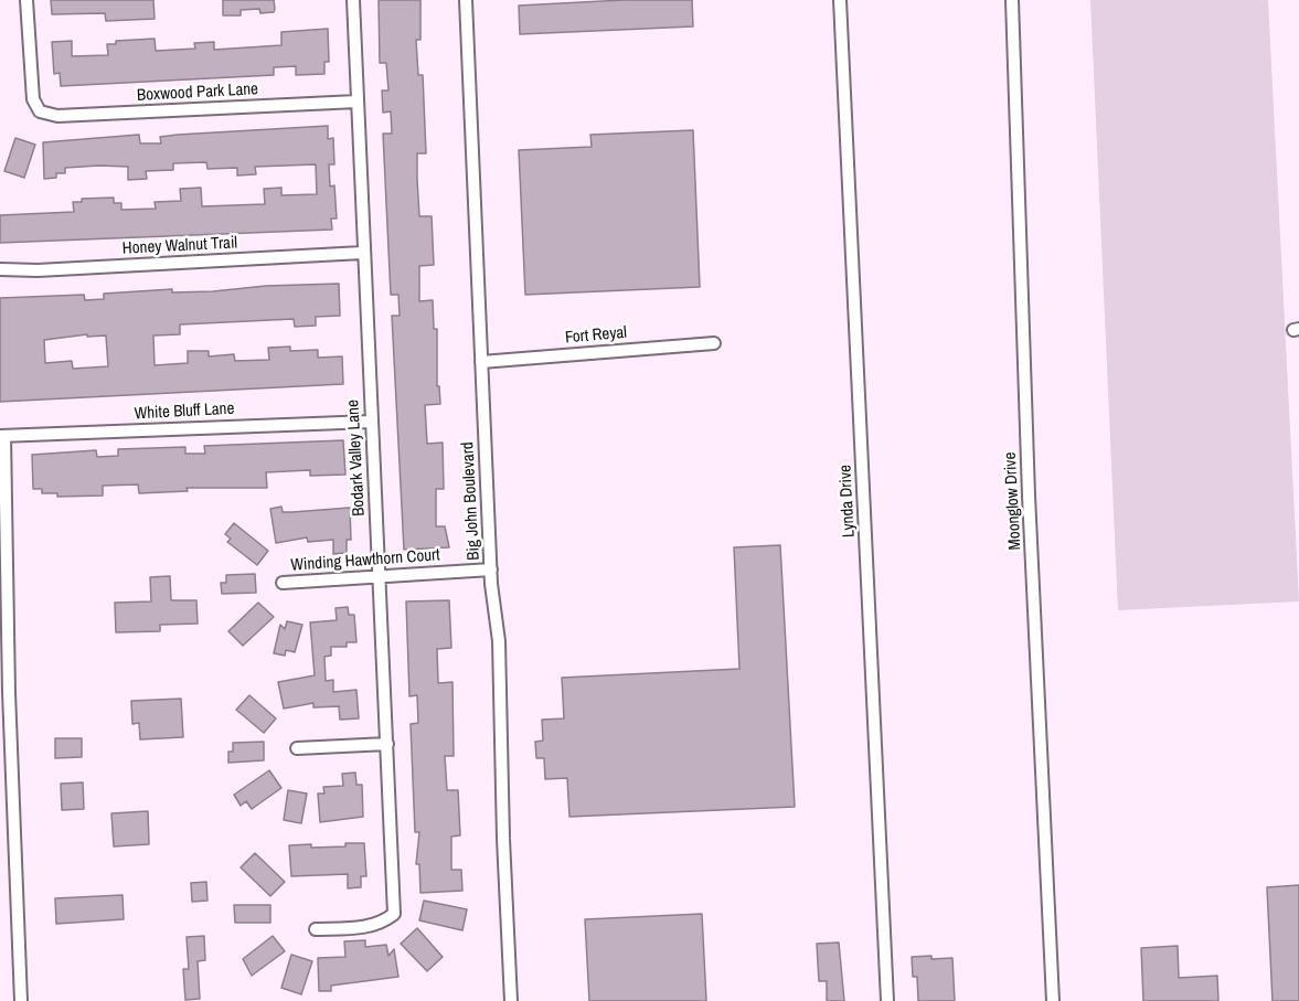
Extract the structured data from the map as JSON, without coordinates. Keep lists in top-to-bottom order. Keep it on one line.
{"streets":{"street":["Boxwood Park Lane","Honey Walnut Trail","Fort Reyal","White Bluff Lane","Bodark Valley Lane","Big John Boulevard","Lynda Drive","Moonglow Drive","Winding Hawthorn Court"]},"crossings":[["Boxwood Park Lane","Bodark Valley Lane"],["Honey Walnut Trail","Bodark Valley Lane"],["Fort Reyal","Big John Boulevard"],["White Bluff Lane","Bodark Valley Lane"],["Bodark Valley Lane","Winding Hawthorn Court"],["Big John Boulevard","Winding Hawthorn Court"]]}
